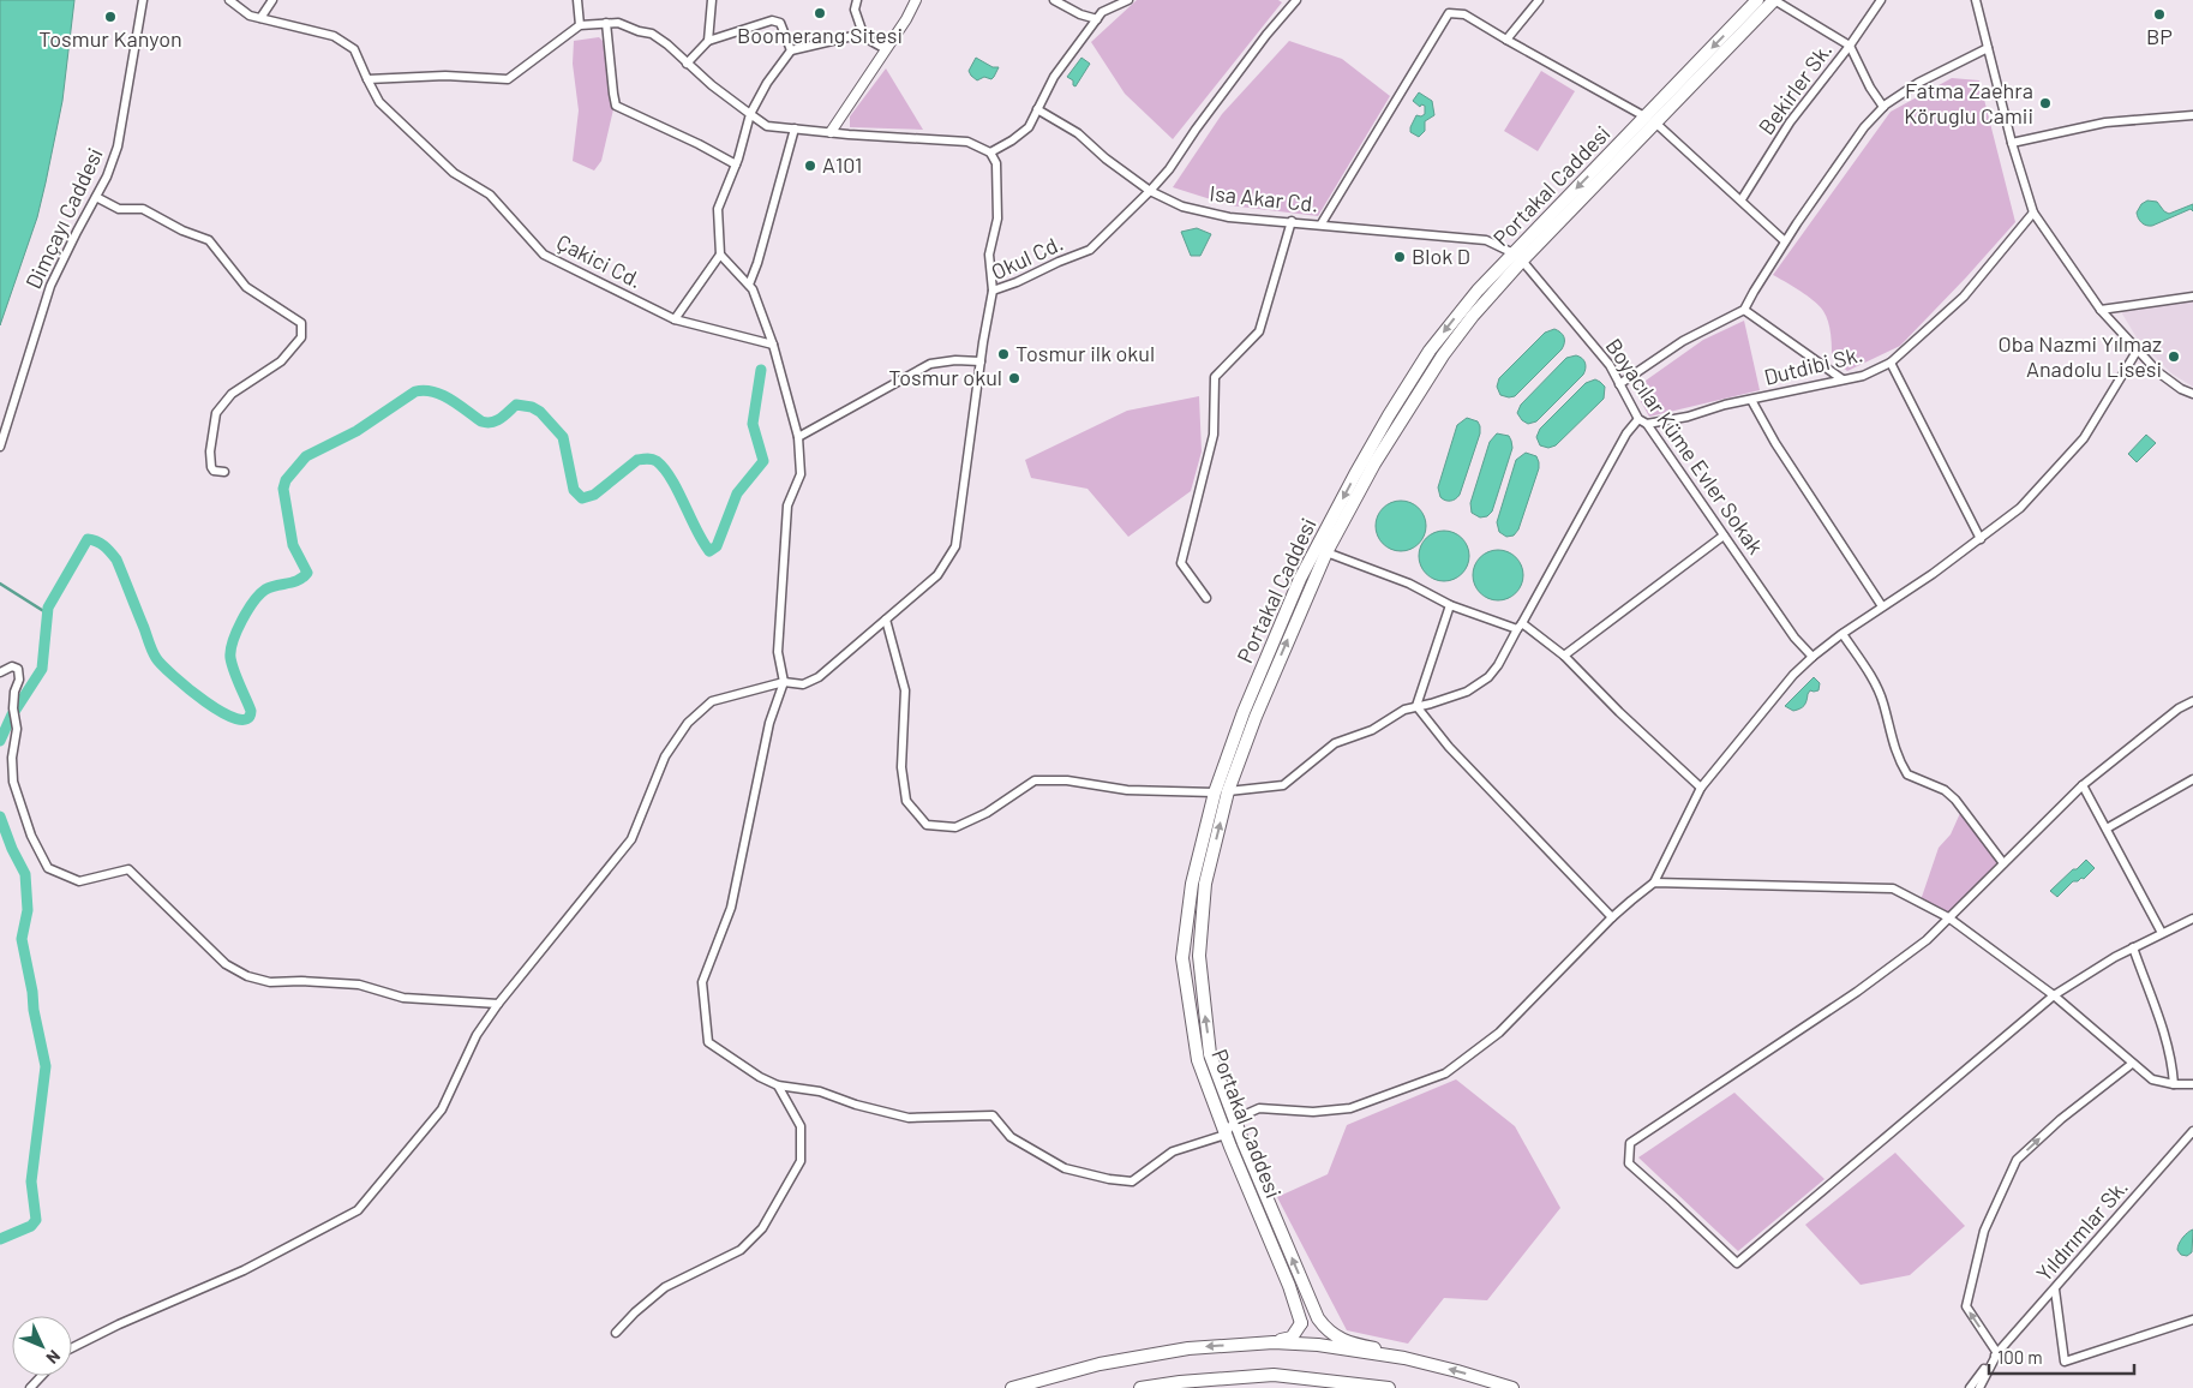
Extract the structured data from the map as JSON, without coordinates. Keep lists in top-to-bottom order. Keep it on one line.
{"streets":{"main road":["Portakal Caddesi"],"street":["Bekirler Sk.","Isa Akar Cd.","Dimçayı Caddesi","Okul Cd.","Çakici Cd.","Dutdibi Sk.","Boyacılar Küme Evler Sokak","Yıldırımlar Sk."]},"crossings":[["Portakal Caddesi","Isa Akar Cd."],["Portakal Caddesi","Boyacılar Küme Evler Sokak"],["Isa Akar Cd.","Okul Cd."],["Isa Akar Cd.","Boyacılar Küme Evler Sokak"],["Dutdibi Sk.","Boyacılar Küme Evler Sokak"]],"places":["Boomerang Sitesi","BP","Tosmur Kanyon","Fatma Zaehra Köruglu Camii","A101","Blok D","Tosmur ilk okul","Oba Nazmi Yılmaz Anadolu Lisesi","Tosmur okul"],"scale_bar":"100 m","north":"bottom right"}
